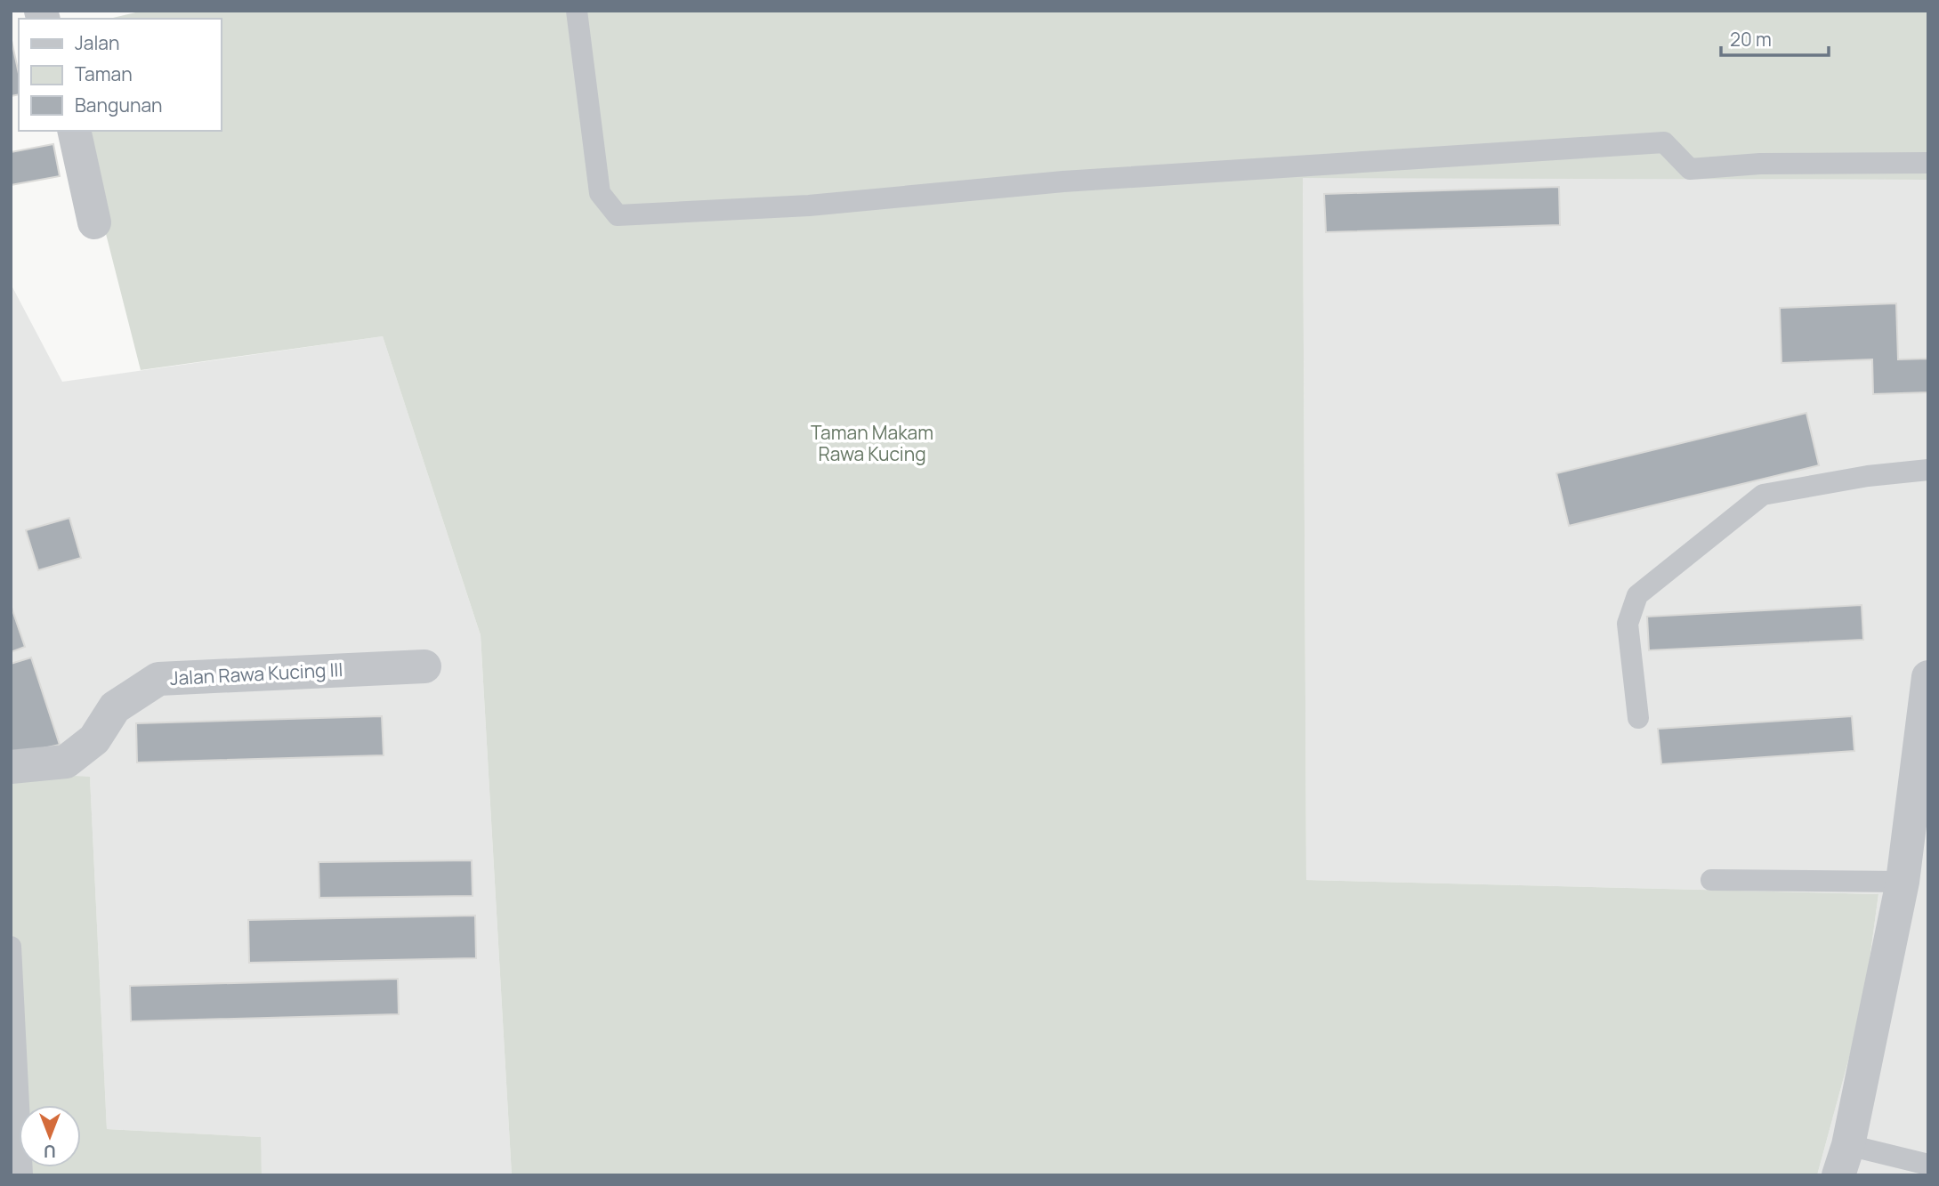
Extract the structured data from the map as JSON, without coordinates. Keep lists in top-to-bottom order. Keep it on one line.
{"streets":{"street":["Jalan Rawa Kucing III"]},"parks":["Taman Makam Rawa Kucing"],"legend":["Jalan","Taman","Bangunan"],"scale_bar":"20 m","north":"bottom"}
